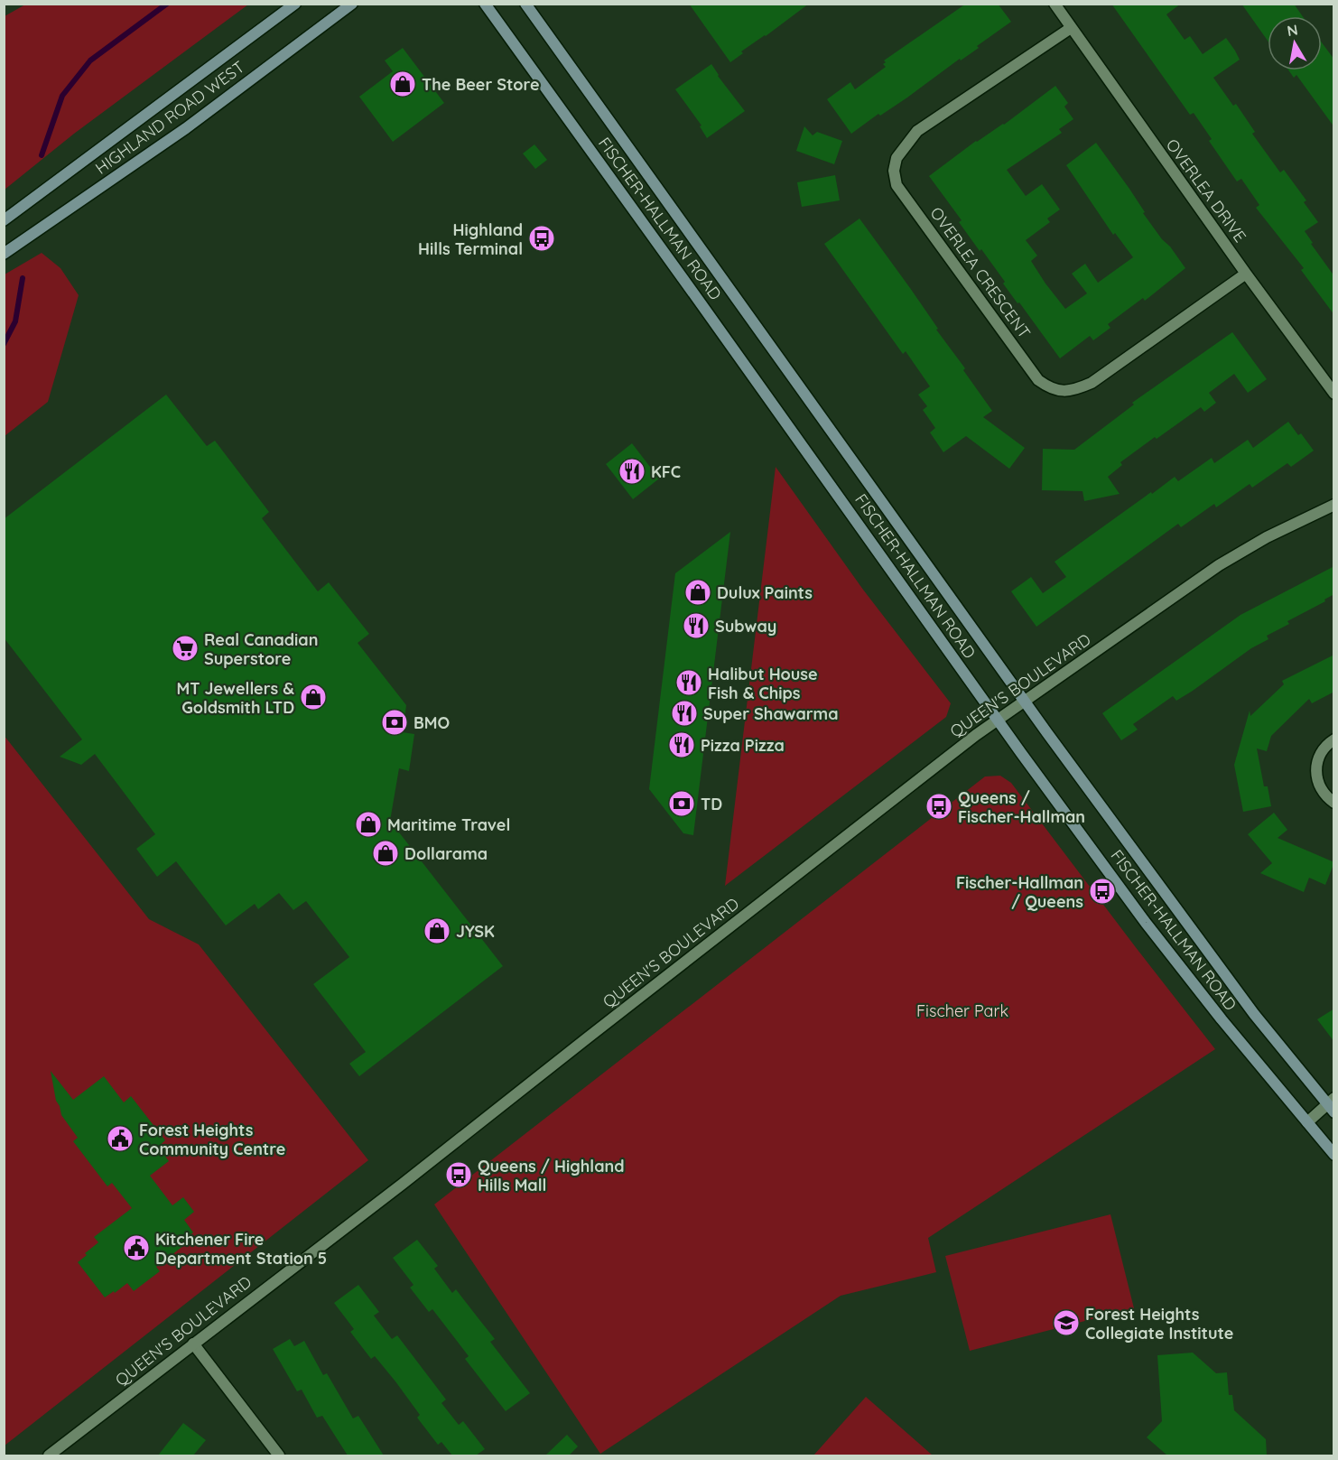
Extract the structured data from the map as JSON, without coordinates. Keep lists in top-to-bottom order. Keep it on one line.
{"streets":{"main road":["HIGHLAND ROAD WEST","FISCHER-HALLMAN ROAD"],"street":["OVERLEA DRIVE","OVERLEA CRESCENT","QUEEN'S BOULEVARD"]},"crossings":[["OVERLEA DRIVE","OVERLEA CRESCENT"],["FISCHER-HALLMAN ROAD","QUEEN'S BOULEVARD"]],"parks":["Fischer Park"],"places":{"shop":["The Beer Store","Dulux Paints","MT Jewellers & Goldsmith LTD","Maritime Travel","Dollarama","JYSK"],"bus stop":["Highland Hills Terminal","Queens / Fischer-Hallman","Fischer-Hallman / Queens","Queens / Highland Hills Mall"],"restaurant":["KFC","Subway","Halibut House Fish & Chips","Super Shawarma","Pizza Pizza"],"supermarket":["Real Canadian Superstore"],"bank":["BMO","TD"],"public building":["Forest Heights Community Centre","Kitchener Fire Department Station 5"],"school or university":["Forest Heights Collegiate Institute"]},"north":"top"}
